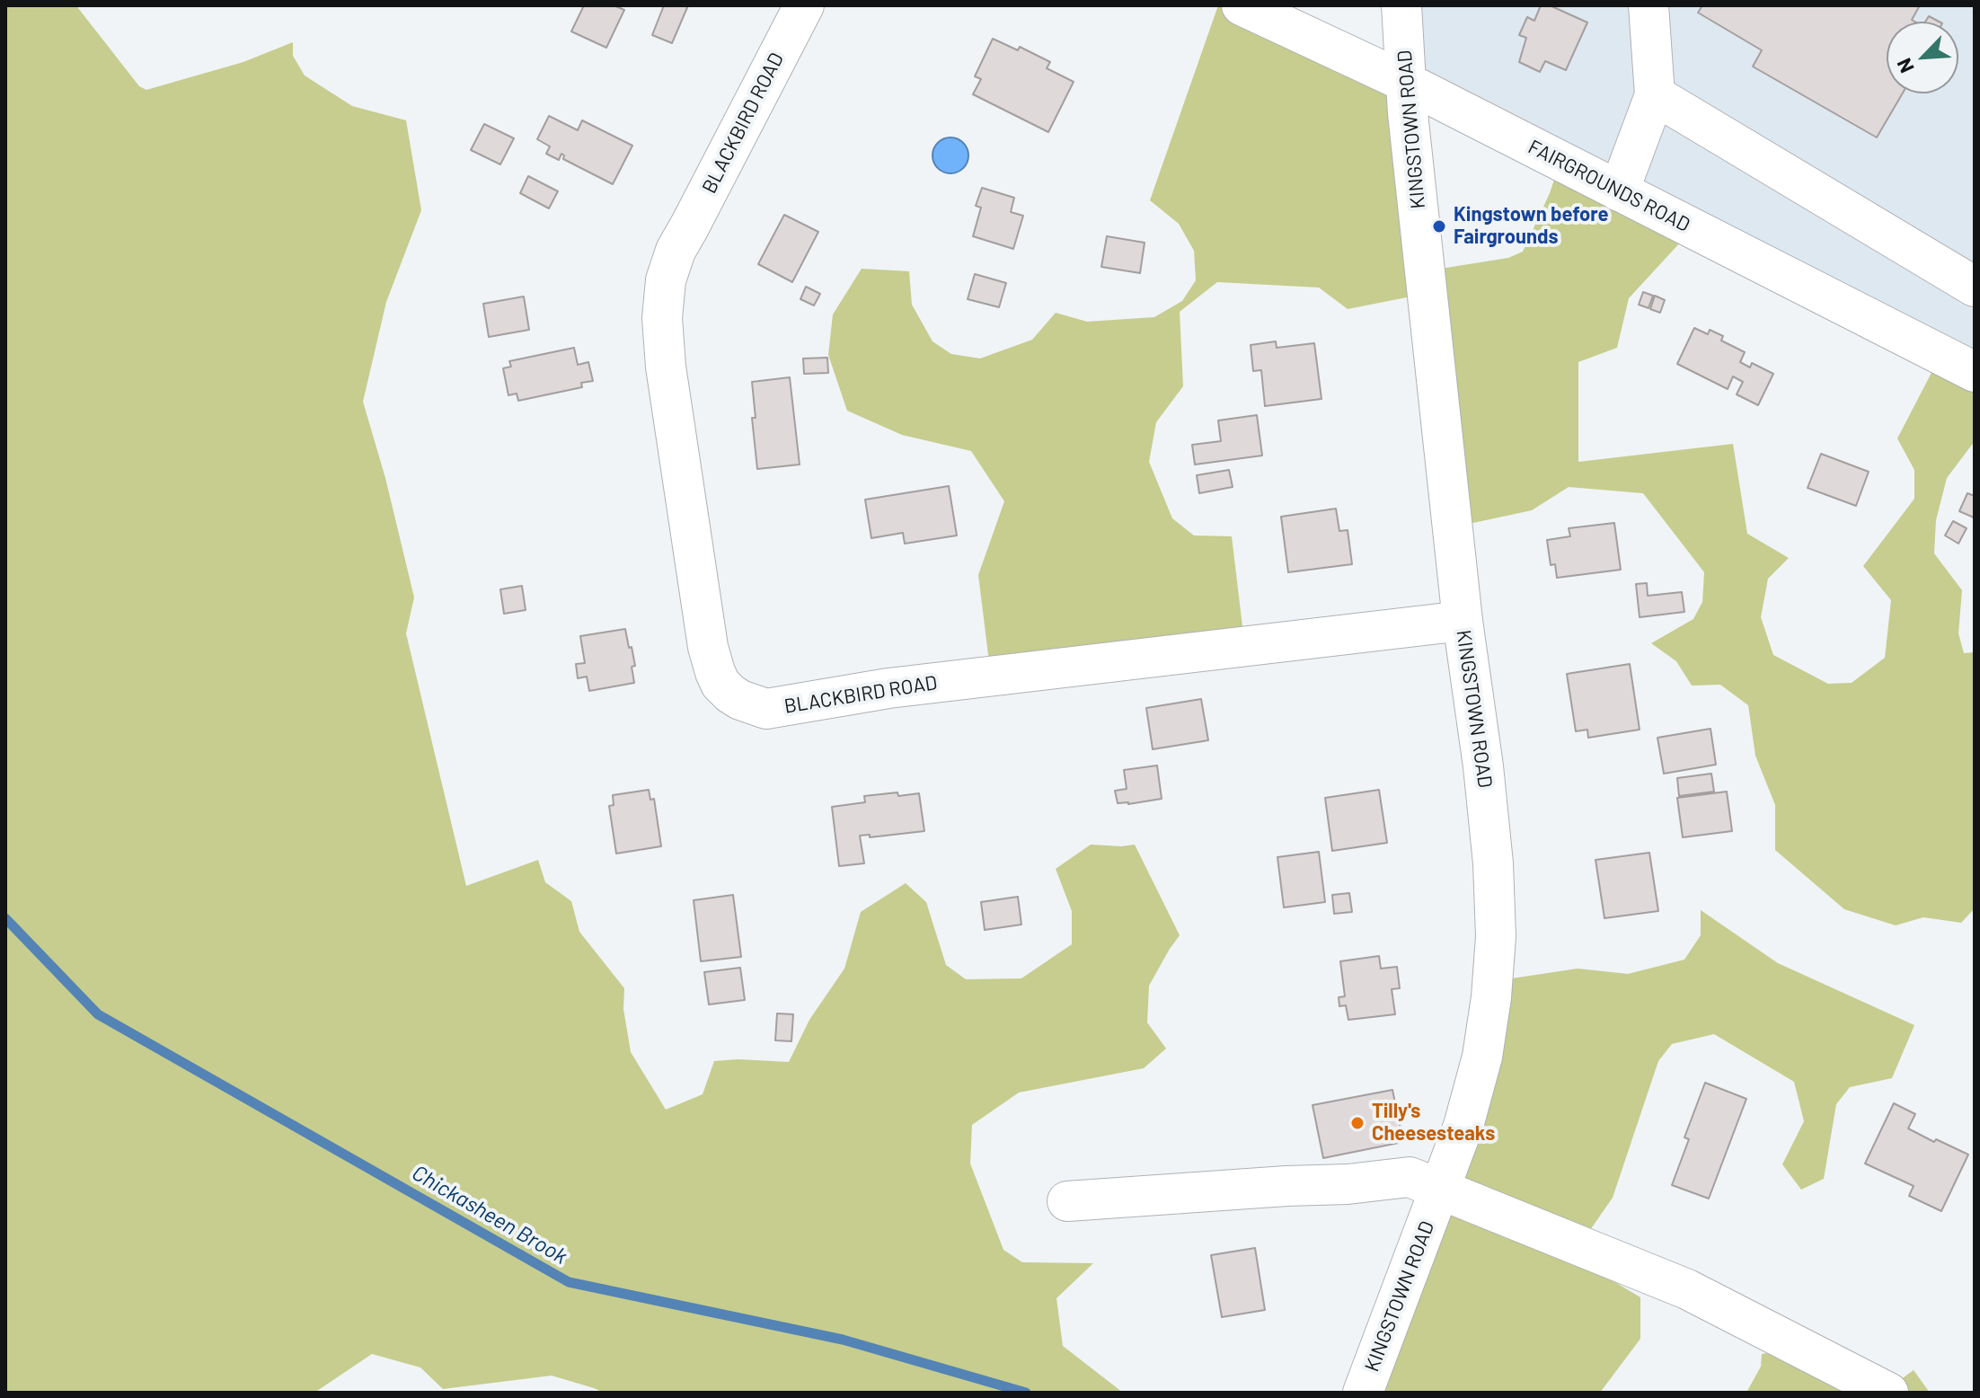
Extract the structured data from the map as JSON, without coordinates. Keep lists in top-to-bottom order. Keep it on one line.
{"streets":{"street":["BLACKBIRD ROAD","KINGSTOWN ROAD","FAIRGROUNDS ROAD"]},"crossings":[["BLACKBIRD ROAD","KINGSTOWN ROAD"],["KINGSTOWN ROAD","FAIRGROUNDS ROAD"]],"water":["Chickasheen Brook"],"places":["Kingstown before Fairgrounds","Tilly's Cheesesteaks"],"north":"bottom left"}
